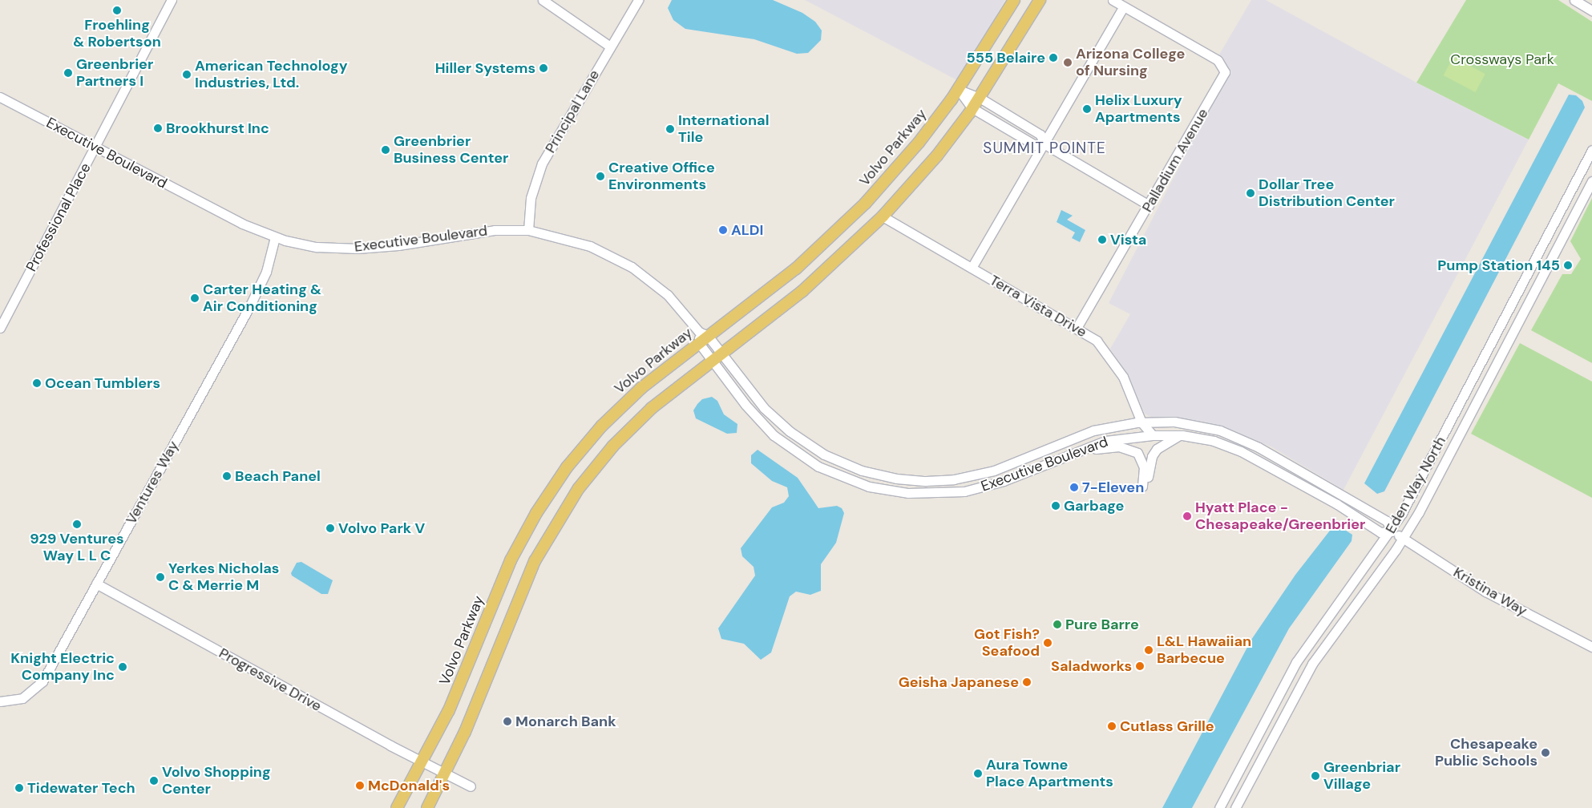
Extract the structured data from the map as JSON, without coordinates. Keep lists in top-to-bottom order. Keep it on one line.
{"streets":{"main road":["Volvo Parkway"],"street":["Principal Lane","Executive Boulevard","Palladium Avenue","Professional Place","Terra Vista Drive","Ventures Way","Eden Way North","Kristina Way","Progressive Drive"]},"crossings":[["Principal Lane","Executive Boulevard"],["Volvo Parkway","Executive Boulevard"],["Volvo Parkway","Progressive Drive"],["Executive Boulevard","Professional Place"],["Executive Boulevard","Terra Vista Drive"],["Executive Boulevard","Ventures Way"],["Executive Boulevard","Eden Way North"],["Executive Boulevard","Kristina Way"],["Palladium Avenue","Terra Vista Drive"],["Ventures Way","Progressive Drive"],["Eden Way North","Kristina Way"]],"districts":["SUMMIT POINTE"],"parks":["Crossways Park"],"places":["Froehling & Robertson","555 Belaire","Arizona College of Nursing","Hiller Systems","Greenbrier Partners I","American Technology Industries, Ltd.","Helix Luxury Apartments","Brookhurst Inc","International Tile","Greenbrier Business Center","Creative Office Environments","Dollar Tree Distribution Center","ALDI","Vista","Pump Station 145","Carter Heating & Air Conditioning","Ocean Tumblers","Beach Panel","7-Eleven","Garbage","Hyatt Place - Chesapeake/Greenbrier","929 Ventures Way L L C","Volvo Park V","Yerkes Nicholas C & Merrie M","Pure Barre","Got Fish? Seafood","L&L Hawaiian Barbecue","Saladworks","Knight Electric Company Inc","Geisha Japanese","Monarch Bank","Cutlass Grille","Chesapeake Public Schools","Aura Towne Place Apartments","Greenbriar Village","Volvo Shopping Center","McDonald's","Tidewater Tech"]}
